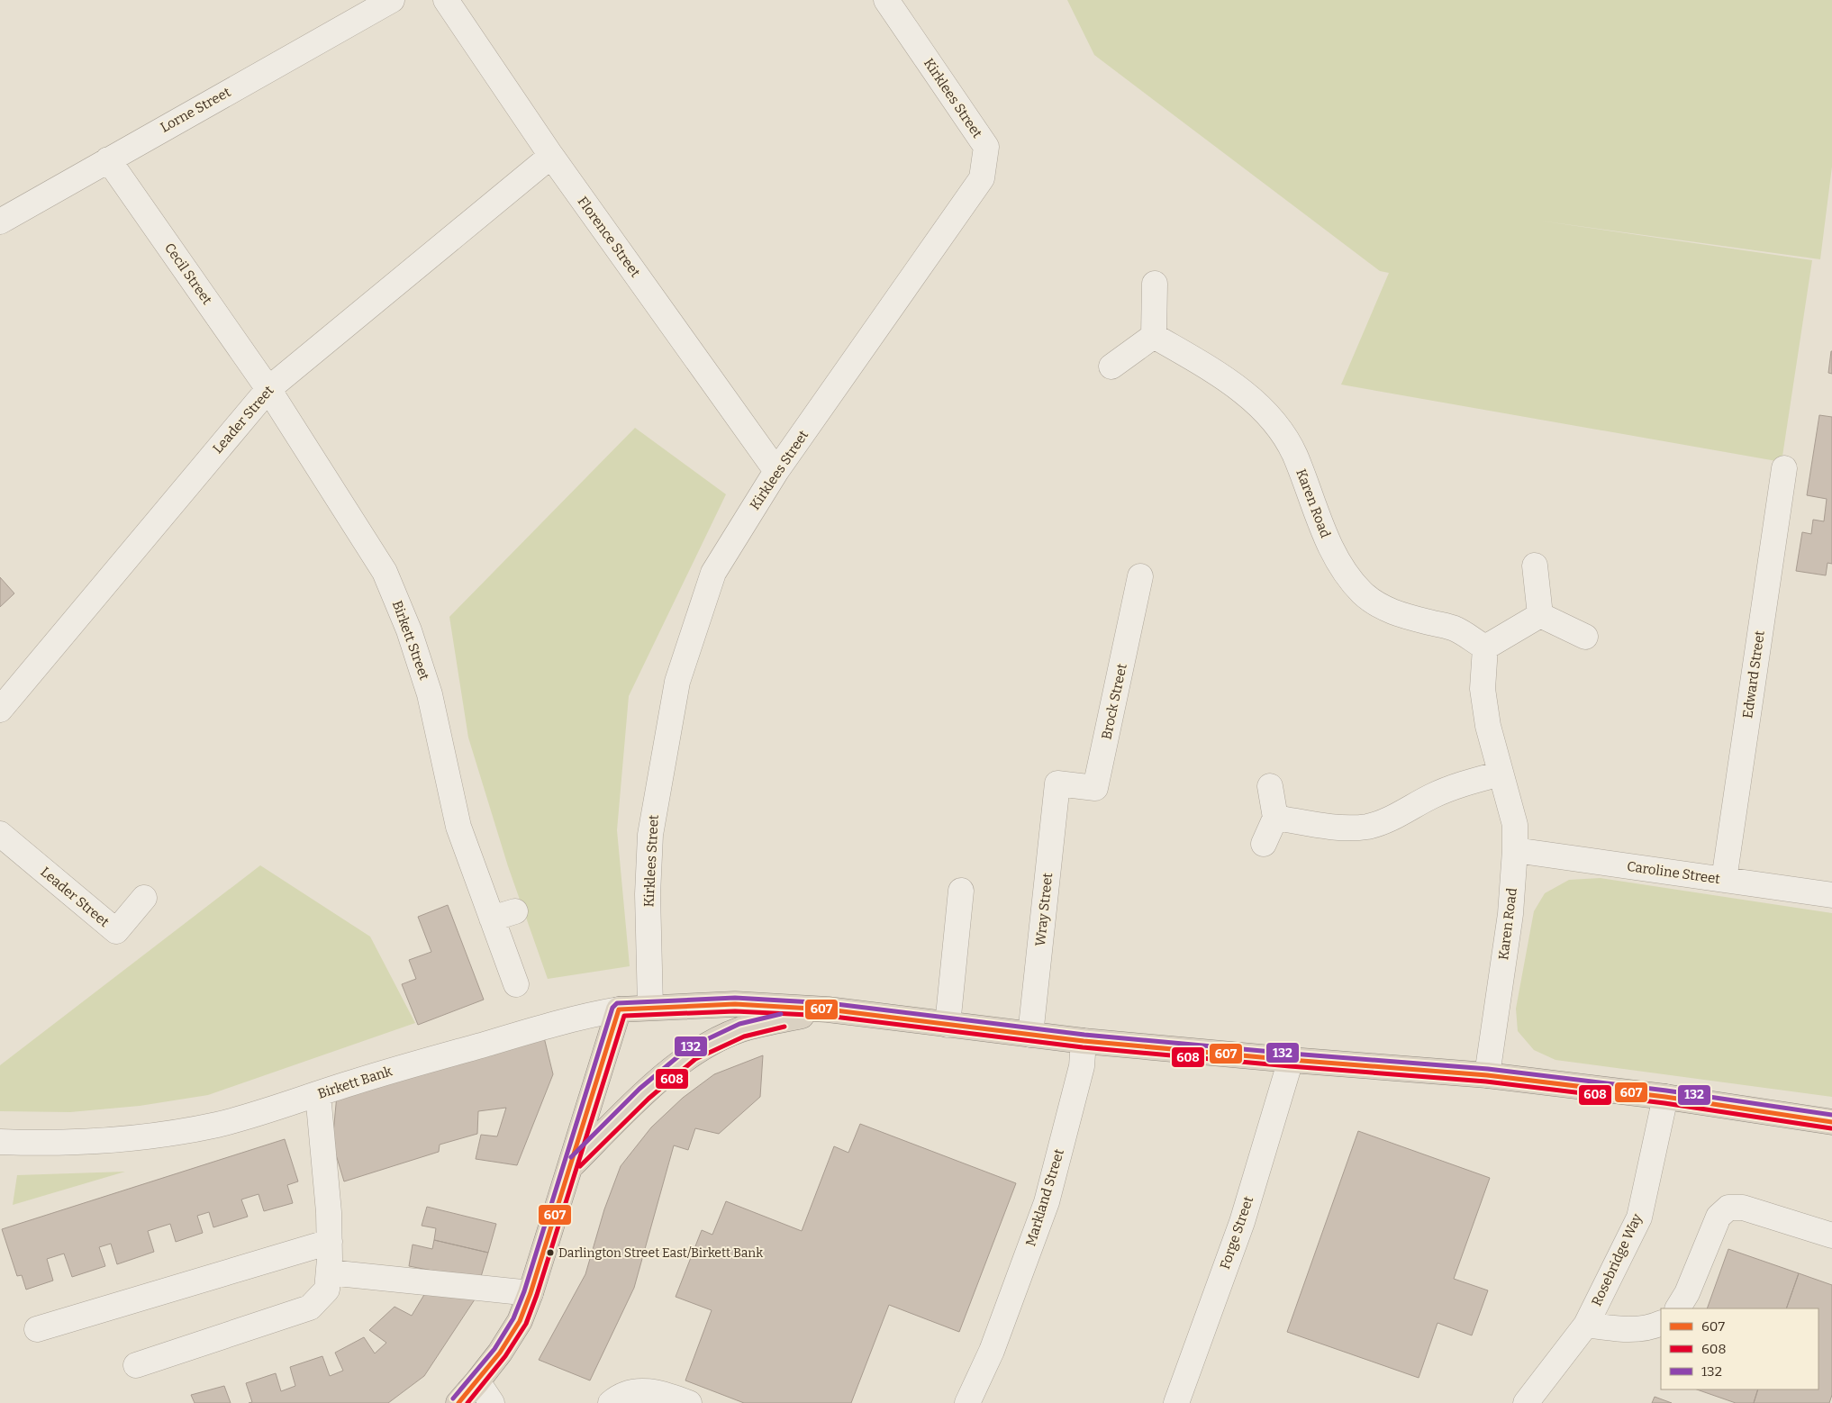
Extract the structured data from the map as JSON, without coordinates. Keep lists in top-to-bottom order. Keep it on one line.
{"streets":{"street":["Kirklees Street","Lorne Street","Florence Street","Cecil Street","Leader Street","Karen Road","Birkett Street","Edward Street","Brock Street","Caroline Street","Wray Street","Birkett Bank","Markland Street","Forge Street","Rosebridge Way"]},"crossings":[["Kirklees Street","Florence Street"],["Lorne Street","Cecil Street"],["Florence Street","Leader Street"],["Cecil Street","Leader Street"],["Cecil Street","Birkett Street"],["Leader Street","Birkett Street"],["Karen Road","Caroline Street"],["Edward Street","Caroline Street"],["Brock Street","Wray Street"]],"places":["Darlington Street East/Birkett Bank"],"lines":["transit line 132","transit line 607","transit line 608"],"legend":["607","608","132"]}
